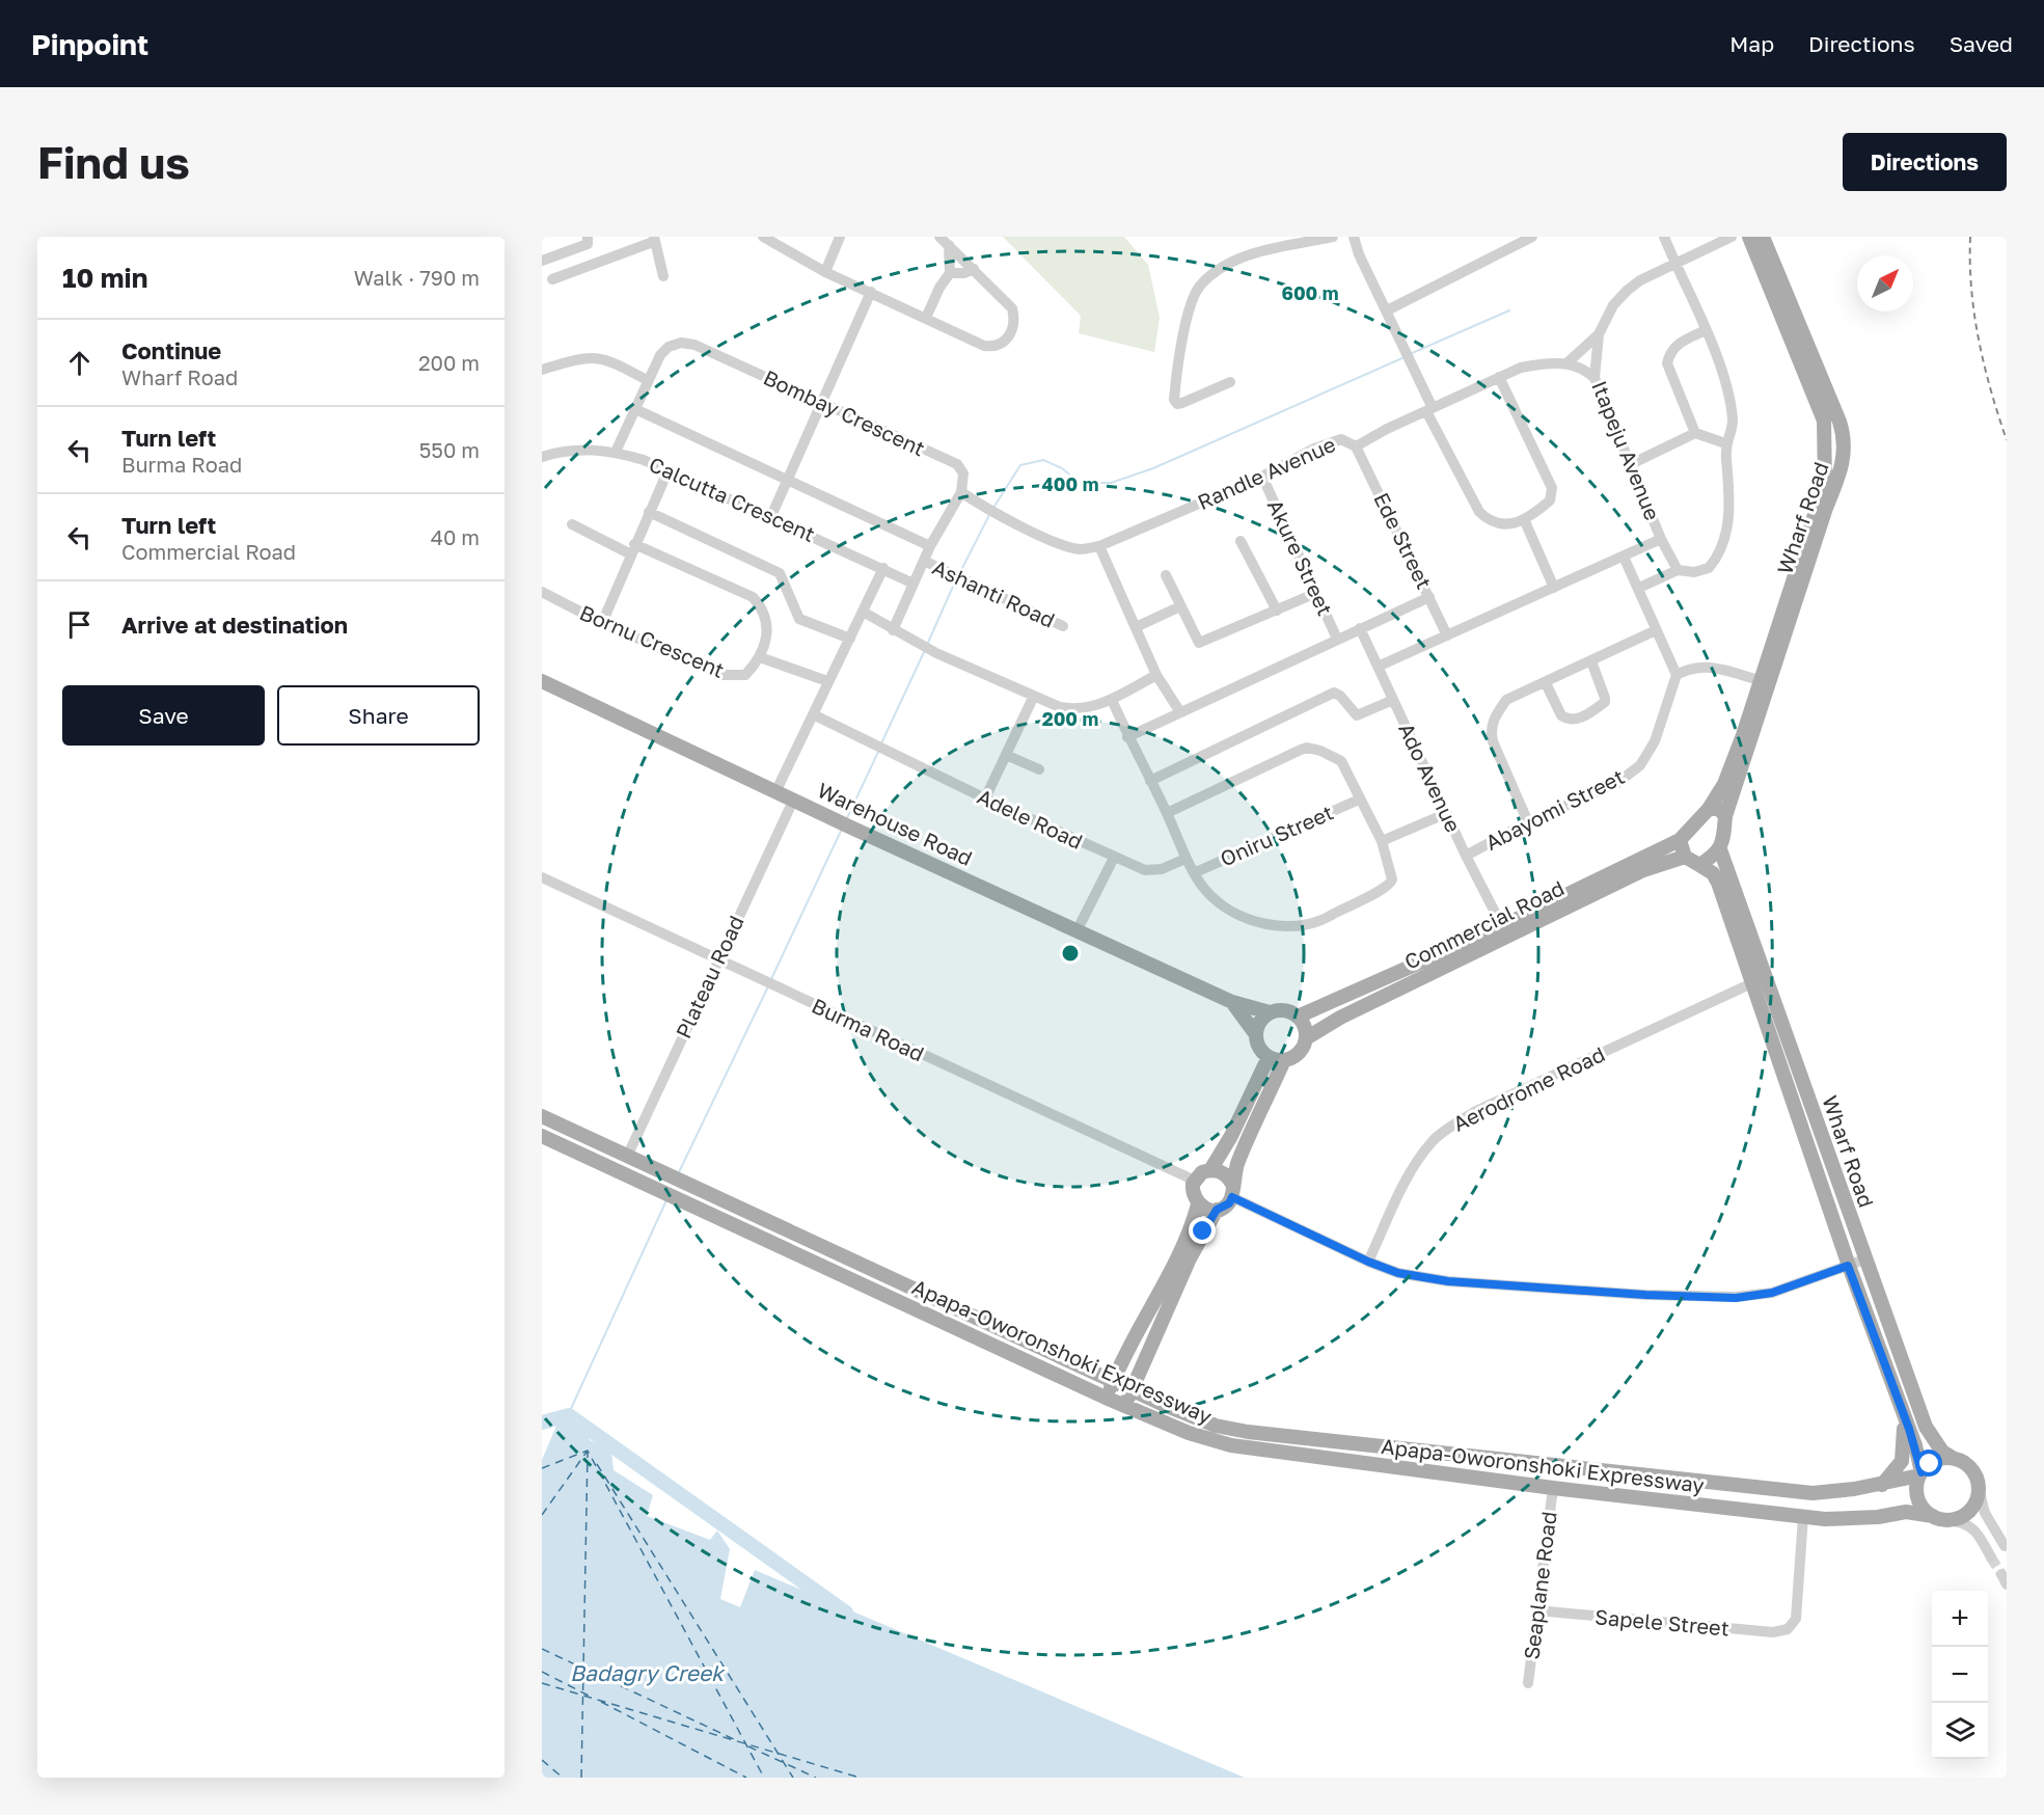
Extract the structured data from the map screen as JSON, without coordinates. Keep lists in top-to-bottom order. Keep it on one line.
{"streets":{"main road":["Wharf Road","Warehouse Road","Commercial Road","Apapa-Oworonshoki Expressway"],"street":["Bombay Crescent","Itapeju Avenue","Randle Avenue","Calcutta Crescent","Ede Street","Akure Street","Ashanti Road","Bornu Crescent","Ado Avenue","Abayomi Street","Adele Road","Oniru Street","Plateau Road","Burma Road","Aerodrome Road","Seaplane Road","Sapele Street"]},"crossings":[["Bombay Crescent","Randle Avenue"],["Bombay Crescent","Calcutta Crescent"],["Itapeju Avenue","Ede Street"],["Itapeju Avenue","Ado Avenue"],["Randle Avenue","Ede Street"],["Randle Avenue","Akure Street"],["Wharf Road","Commercial Road"],["Wharf Road","Aerodrome Road"],["Wharf Road","Apapa-Oworonshoki Expressway"],["Ado Avenue","Abayomi Street"],["Ado Avenue","Commercial Road"],["Warehouse Road","Commercial Road"],["Warehouse Road","Plateau Road"],["Plateau Road","Burma Road"],["Plateau Road","Apapa-Oworonshoki Expressway"],["Apapa-Oworonshoki Expressway","Seaplane Road"],["Apapa-Oworonshoki Expressway","Sapele Street"],["Seaplane Road","Sapele Street"]],"water":["Badagry Creek"],"north":"top right","page":{"header":"Pinpoint","nav":["Map","Directions","Saved"],"buttons":["Directions",["Save","Share"]],"title":"Find us","heading":["10 min","Walk · 790 m"],"list":[["Continue","Wharf Road","200 m"],["Turn left","Burma Road","550 m"],["Turn left","Commercial Road","40 m"],"Arrive at destination"],"map_buttons":["+","−"]},"rings":["600 m","400 m","200 m"]}
